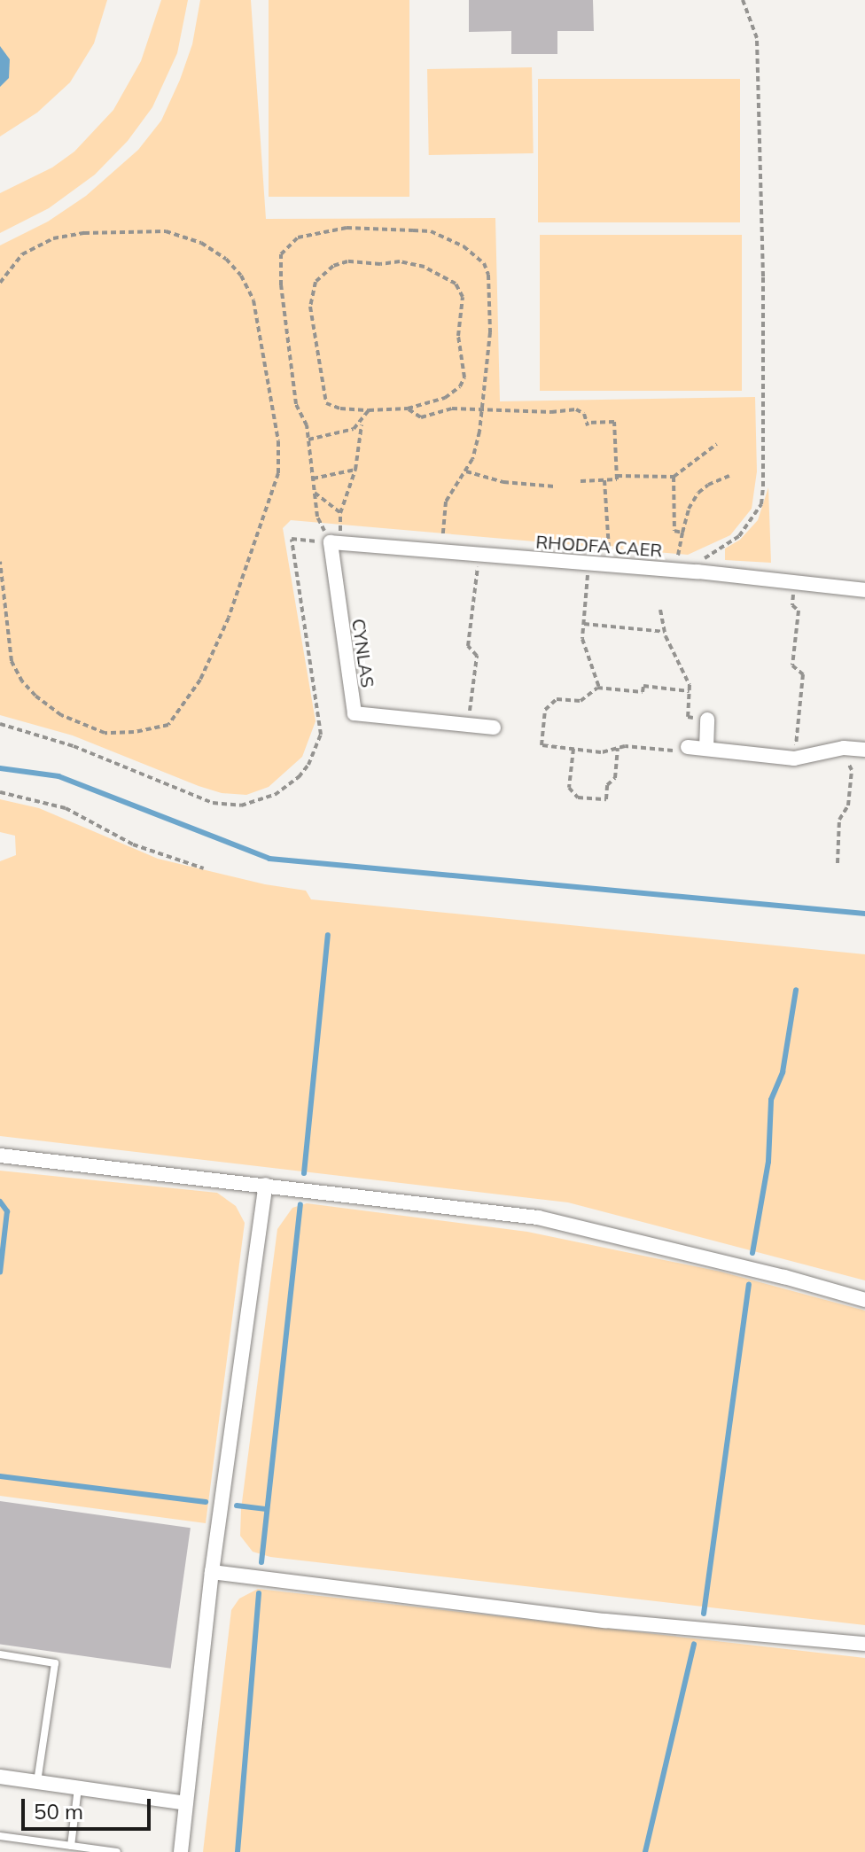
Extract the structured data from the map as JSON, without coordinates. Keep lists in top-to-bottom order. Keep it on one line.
{"streets":{"street":["RHODFA CAER","CYNLAS"]},"crossings":[["RHODFA CAER","CYNLAS"]],"scale_bar":"50 m"}
